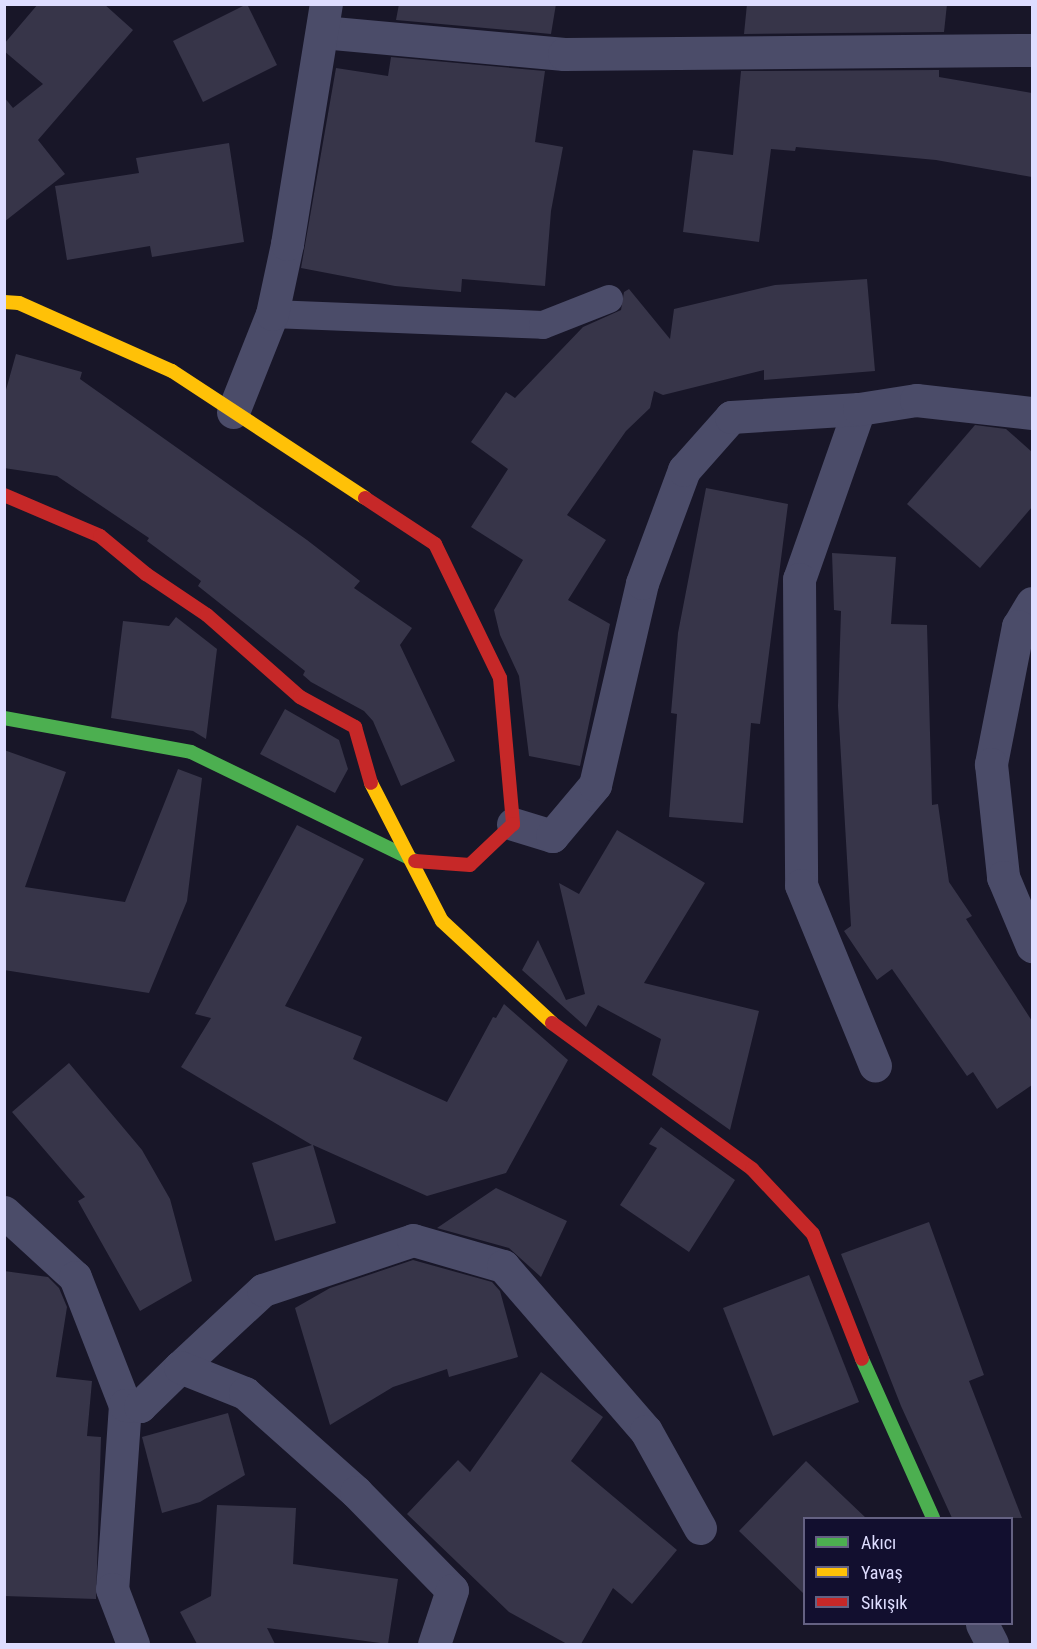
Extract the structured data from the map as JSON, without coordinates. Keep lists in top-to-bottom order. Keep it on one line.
{"legend":["Akıcı","Yavaş","Sıkışık"]}
